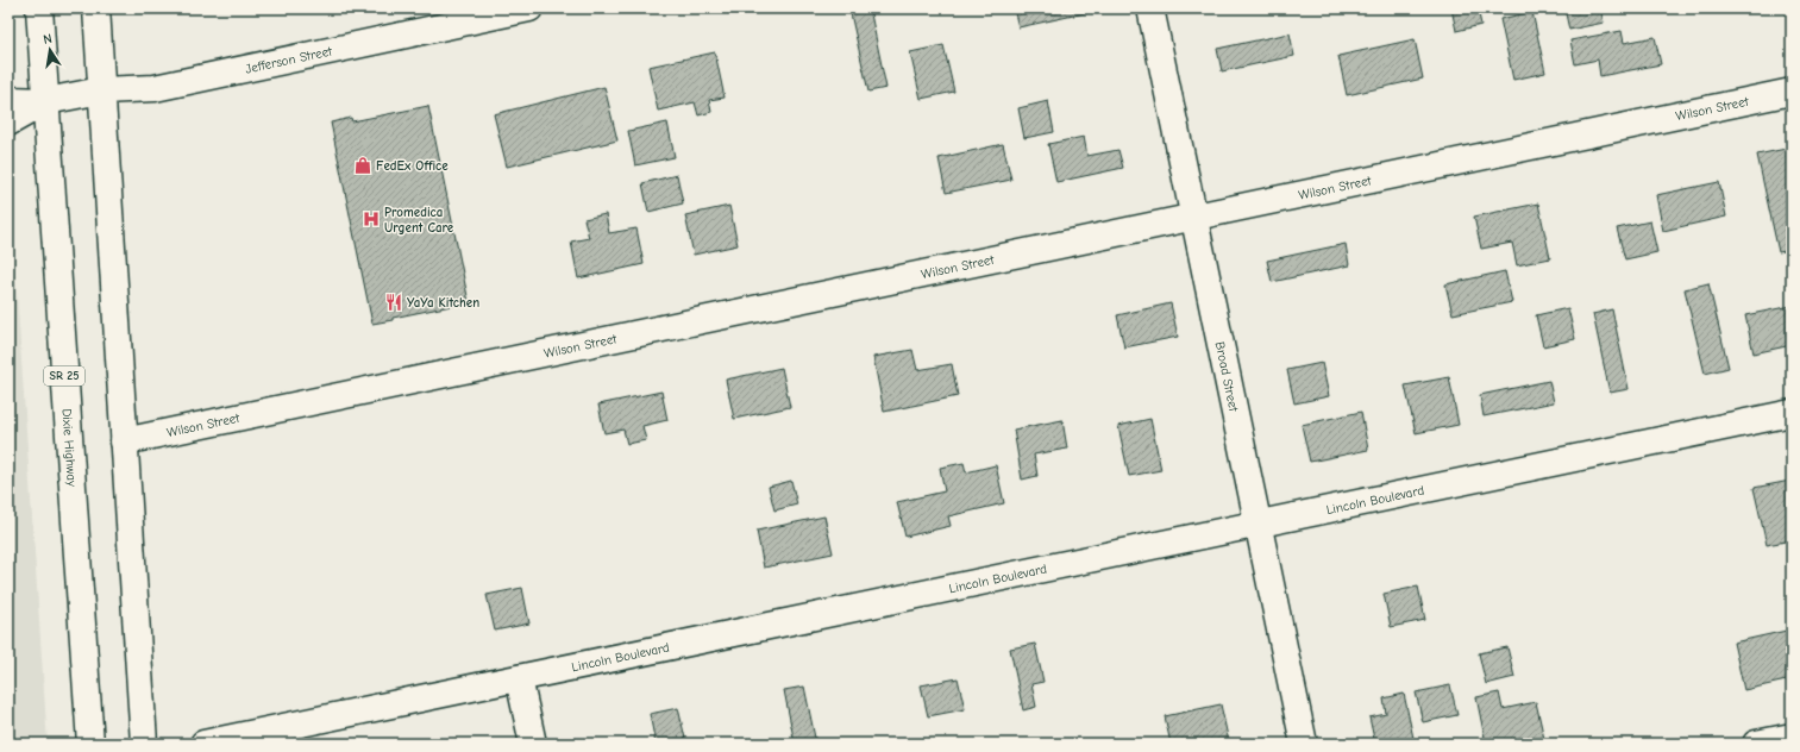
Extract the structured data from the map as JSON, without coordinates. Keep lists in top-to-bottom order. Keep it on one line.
{"streets":{"street":["Jefferson Street","Wilson Street","SR 25","Broad Street","Dixie Highway","Lincoln Boulevard"]},"crossings":[["Jefferson Street","Dixie Highway"],["Wilson Street","Broad Street"],["Broad Street","Lincoln Boulevard"]],"places":{"shop":["FedEx Office"],"hospital":["Promedica Urgent Care"],"restaurant":["YaYa Kitchen"]},"north":"top"}
